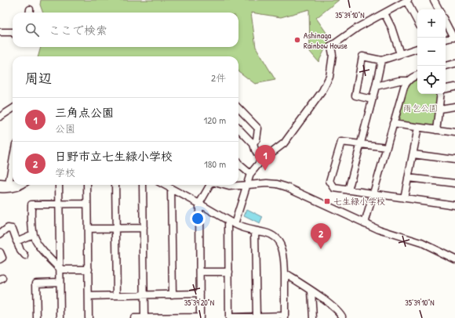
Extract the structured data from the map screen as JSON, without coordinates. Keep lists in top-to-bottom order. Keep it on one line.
{"parks":["雨乞公園"],"places":{"other":["Ashinaga Rainbow House"],"transit":["七生緑小学校"]},"page":{"map_buttons":["+","−"],"search":"ここで検索","heading":["周辺","2件"],"list":[{"mark":"1","name":"三角点公園","note":"公園","value":"120 m"},{"mark":"2","name":"日野市立七生緑小学校","note":"学校","value":"180 m"}],"pins":["1","2"]},"coordinates":["35°39'10\"N","35°39'20\"N"]}
